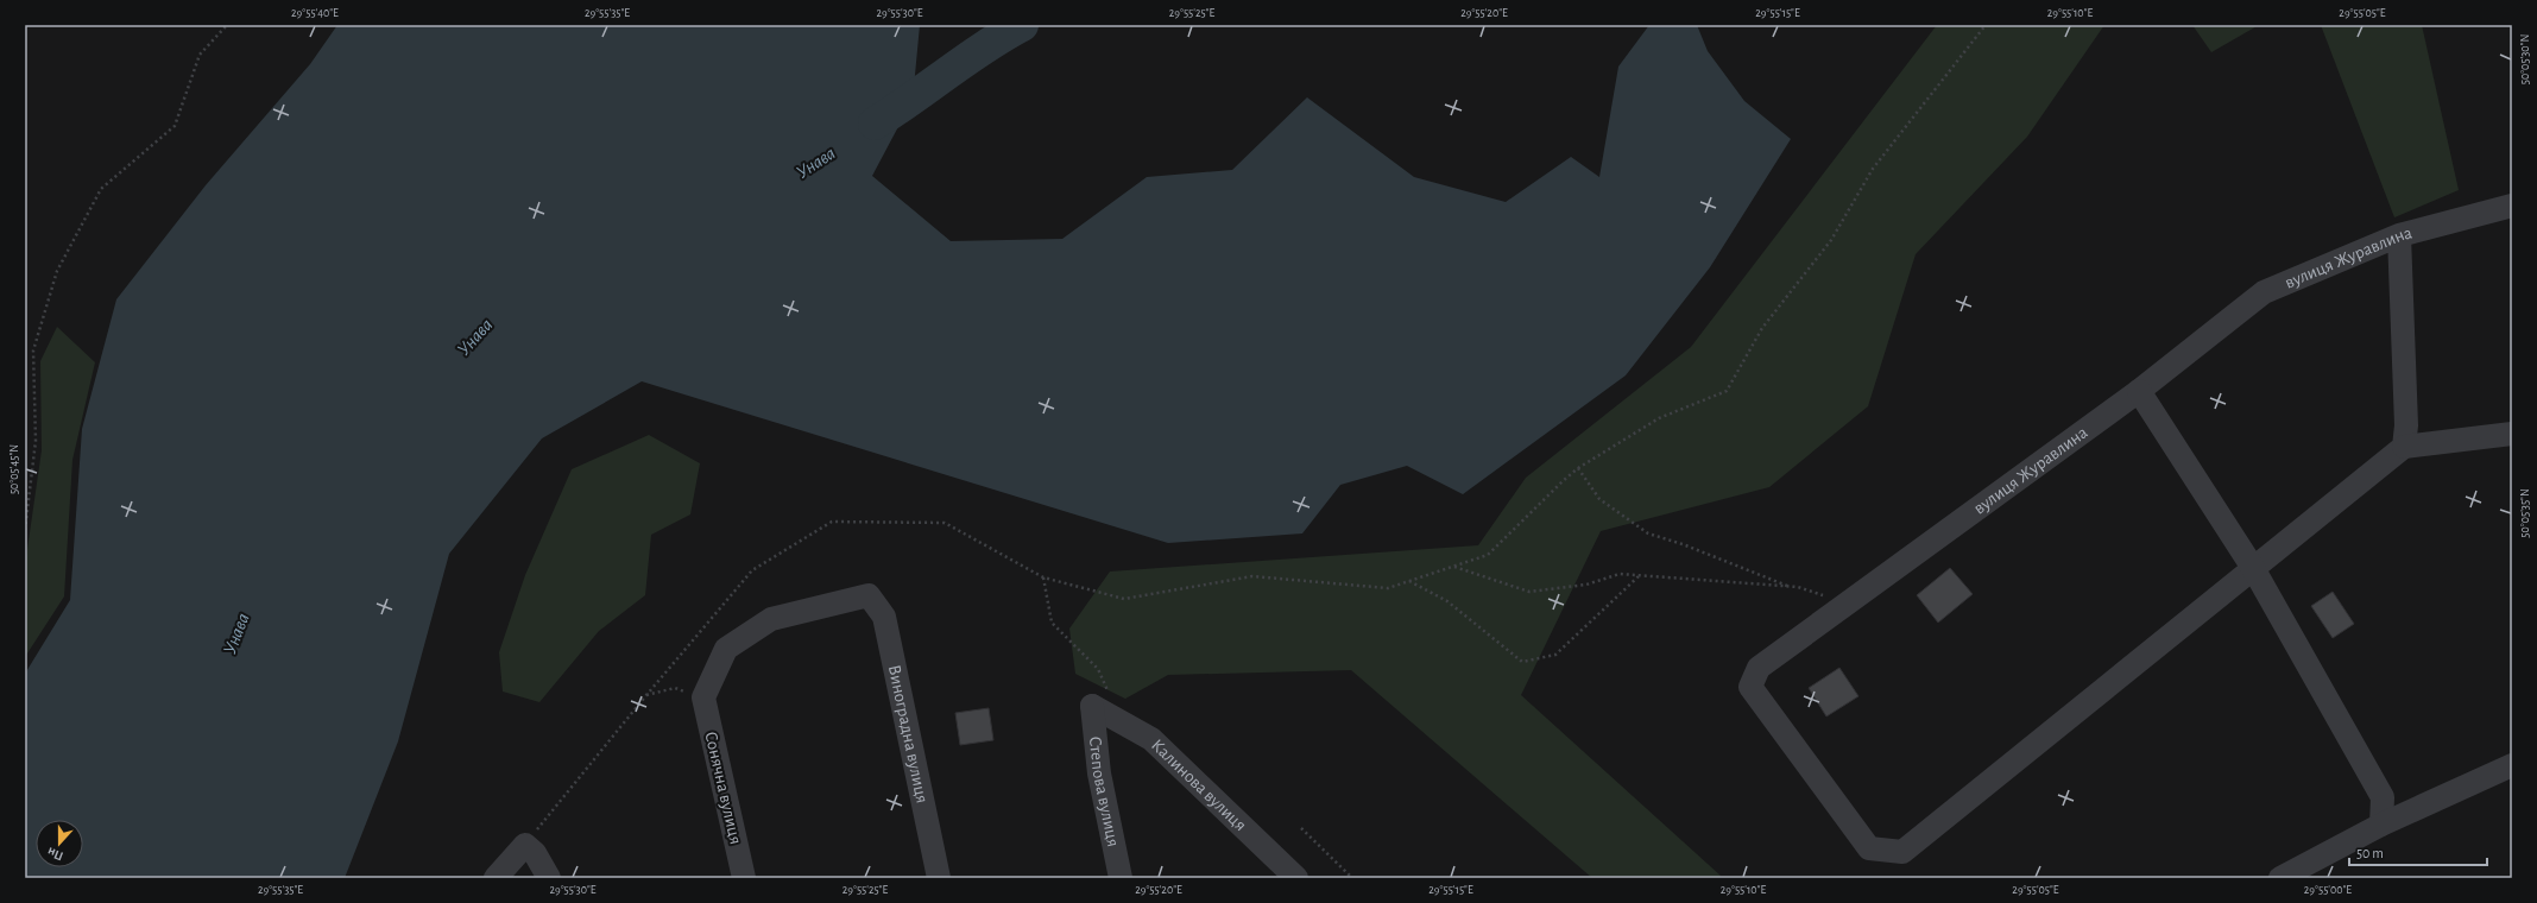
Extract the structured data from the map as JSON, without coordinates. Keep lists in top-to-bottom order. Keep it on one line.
{"streets":{"street":["вулиця Журавлина","Виноградна вулиця","Калинова вулиця","Сонячна вулиця","Степова вулиця"]},"crossings":[["Виноградна вулиця","Сонячна вулиця"],["Калинова вулиця","Степова вулиця"]],"water":["Унава"],"scale_bar":"50 m","north":"bottom","coordinates":["29°55'40\"E","29°55'35\"E","29°55'30\"E","29°55'25\"E","29°55'20\"E","29°55'15\"E","29°55'10\"E","29°55'05\"E","50°05'30\"N","50°05'45\"N","50°05'35\"N","29°55'00\"E"]}
